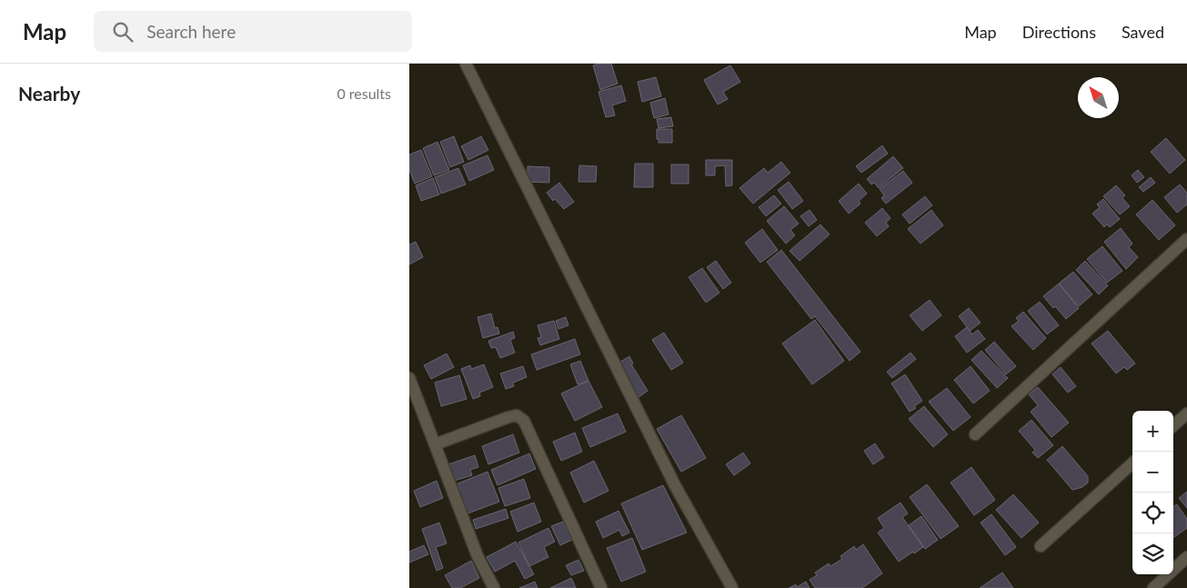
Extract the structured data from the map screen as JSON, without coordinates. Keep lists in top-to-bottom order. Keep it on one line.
{"north":"top left","page":{"header":"Map","search":"Search here","nav":["Map","Directions","Saved"],"heading":["Nearby","0 results"],"map_buttons":["+","−"]}}
